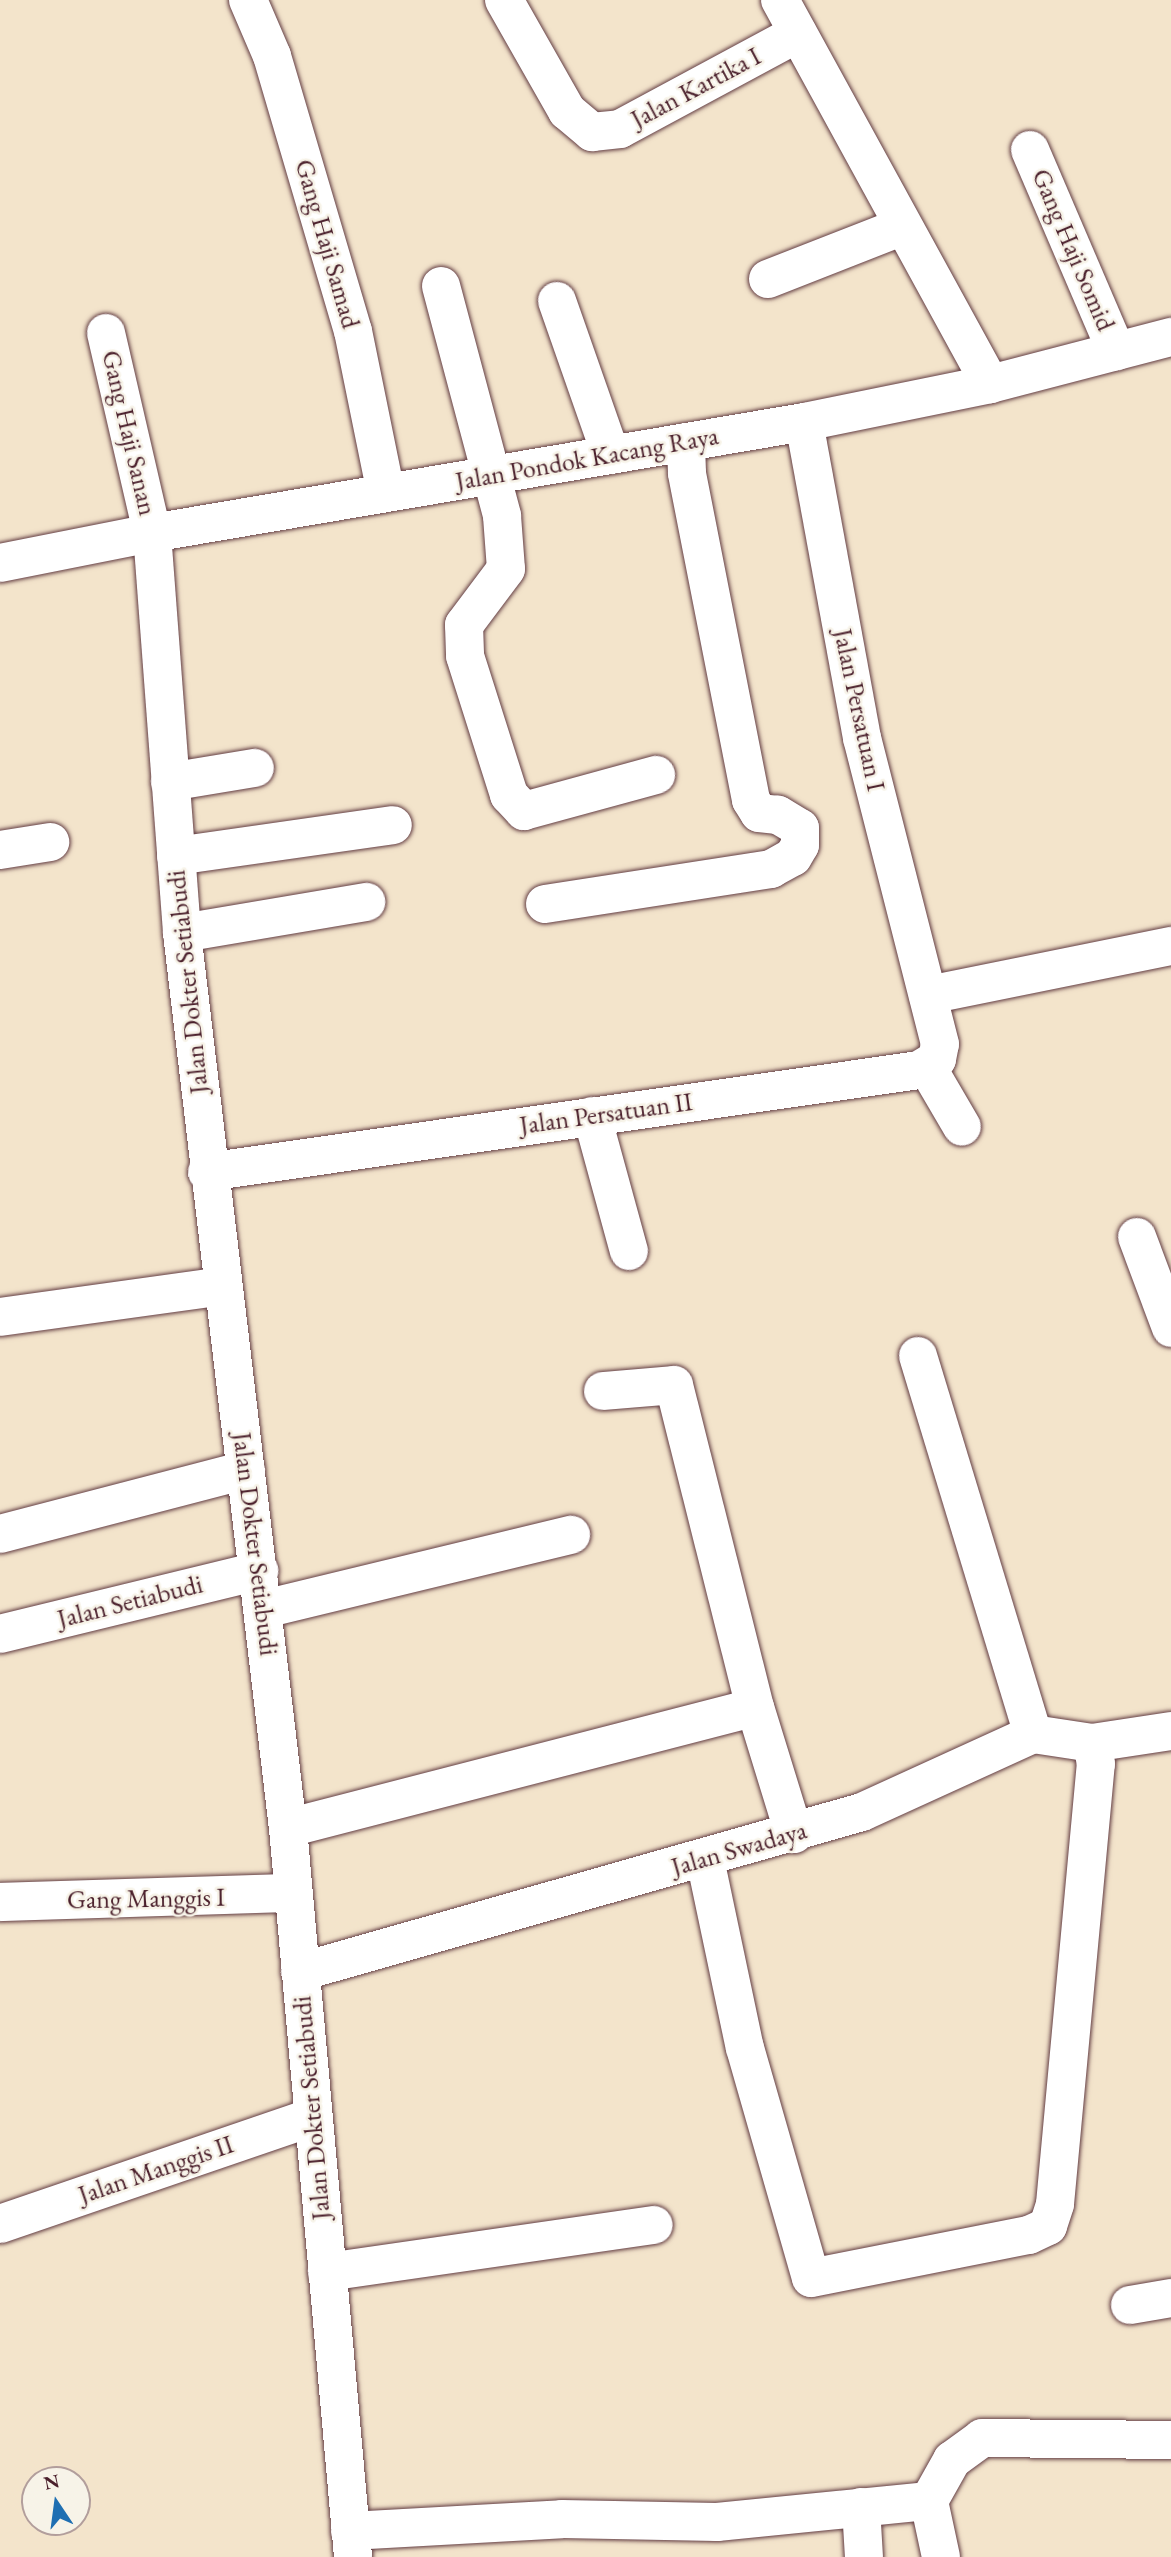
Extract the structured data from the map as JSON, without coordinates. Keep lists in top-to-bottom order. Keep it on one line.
{"streets":{"street":["Jalan Kartika I","Gang Haji Samad","Gang Haji Somid","Gang Haji Sanan","Jalan Pondok Kacang Raya","Jalan Persatuan I","Jalan Dokter Setiabudi","Jalan Persatuan II","Jalan Setiabudi","Jalan Swadaya","Gang Manggis I","Jalan Manggis II"]},"crossings":[["Gang Haji Samad","Jalan Pondok Kacang Raya"],["Gang Haji Somid","Jalan Pondok Kacang Raya"],["Gang Haji Sanan","Jalan Pondok Kacang Raya"],["Gang Haji Sanan","Jalan Dokter Setiabudi"],["Jalan Pondok Kacang Raya","Jalan Persatuan I"],["Jalan Pondok Kacang Raya","Jalan Dokter Setiabudi"],["Jalan Dokter Setiabudi","Jalan Persatuan II"],["Jalan Dokter Setiabudi","Jalan Setiabudi"],["Jalan Dokter Setiabudi","Jalan Swadaya"],["Jalan Dokter Setiabudi","Gang Manggis I"],["Jalan Dokter Setiabudi","Jalan Manggis II"]],"north":"top"}
